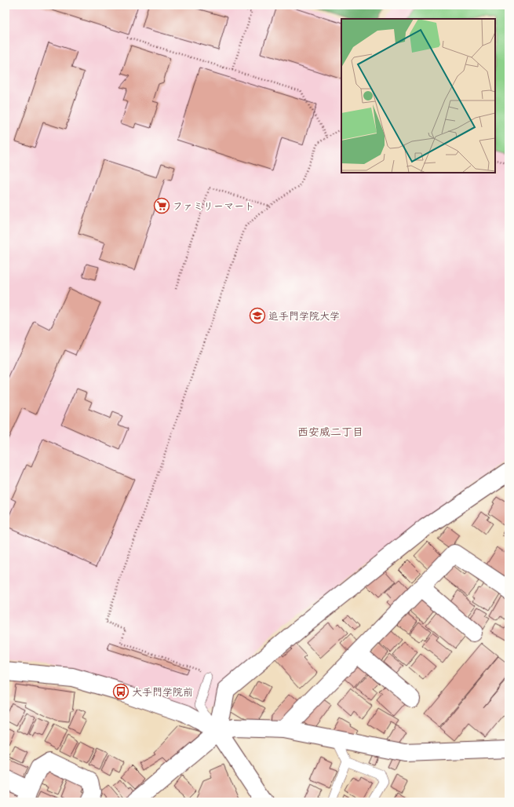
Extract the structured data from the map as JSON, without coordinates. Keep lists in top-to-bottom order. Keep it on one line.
{"districts":["西安威二丁目"],"places":{"supermarket":["ファミリーマート"],"school or university":["追手門学院大学"],"bus stop":["大手門学院前"]}}
